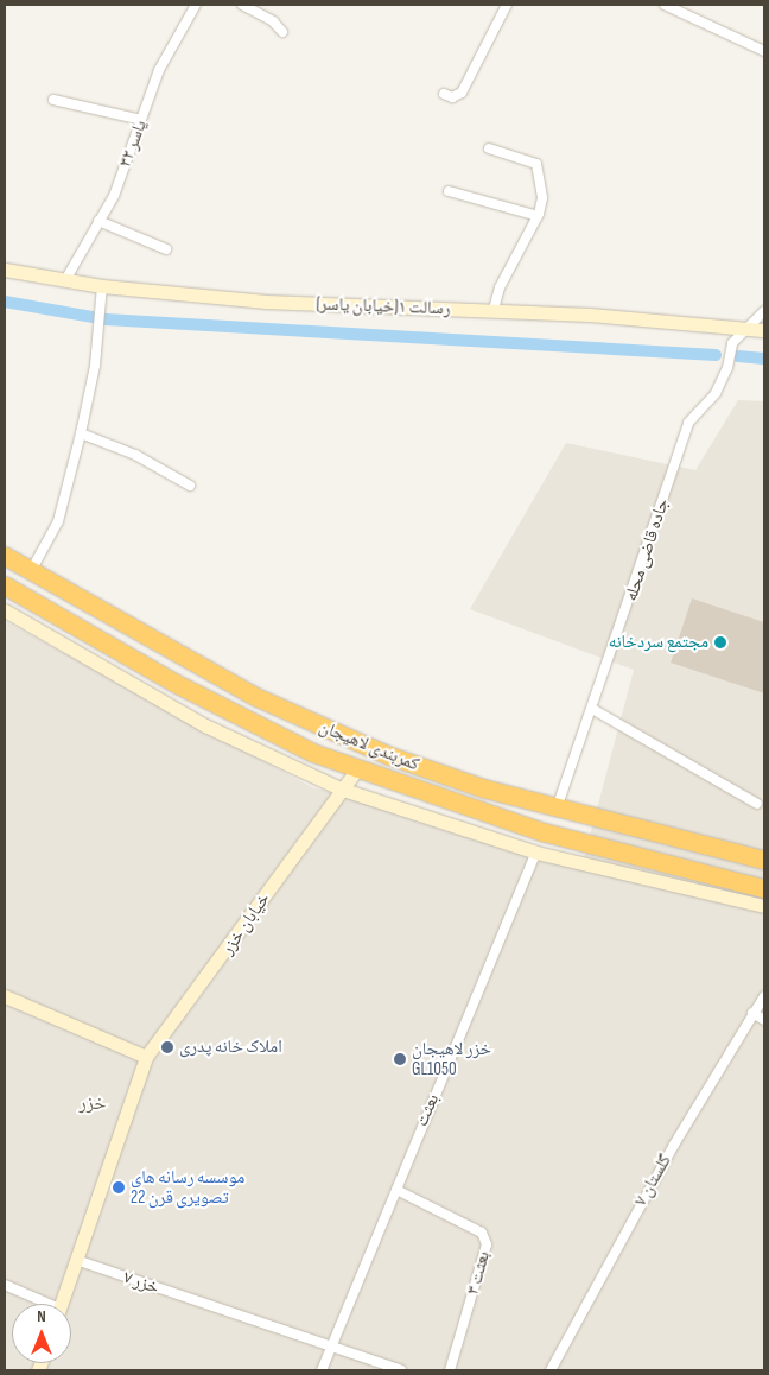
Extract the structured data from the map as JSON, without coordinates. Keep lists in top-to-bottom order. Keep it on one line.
{"streets":{"highway":["کمربندی لاهیجان"],"street":["یاسر ۳۲","رسالت ۱(خیابان یاسر)","جاده قاضی محله","خیابان خزر","بعثت","گلستان ۷","بعثت ۳","خزر ۷"]},"crossings":[["یاسر ۳۲","رسالت ۱(خیابان یاسر)"],["رسالت ۱(خیابان یاسر)","جاده قاضی محله"],["جاده قاضی محله","کمربندی لاهیجان"],["کمربندی لاهیجان","خیابان خزر"],["خیابان خزر","خزر ۷"],["بعثت","بعثت ۳"],["بعثت","خزر ۷"]],"districts":["خزر"],"places":["مجتمع سردخانه","املاک خانه پدری","خزر لاهیجان GL1050","موسسه رسانه های تصویری قرن 22"],"north":"top"}
